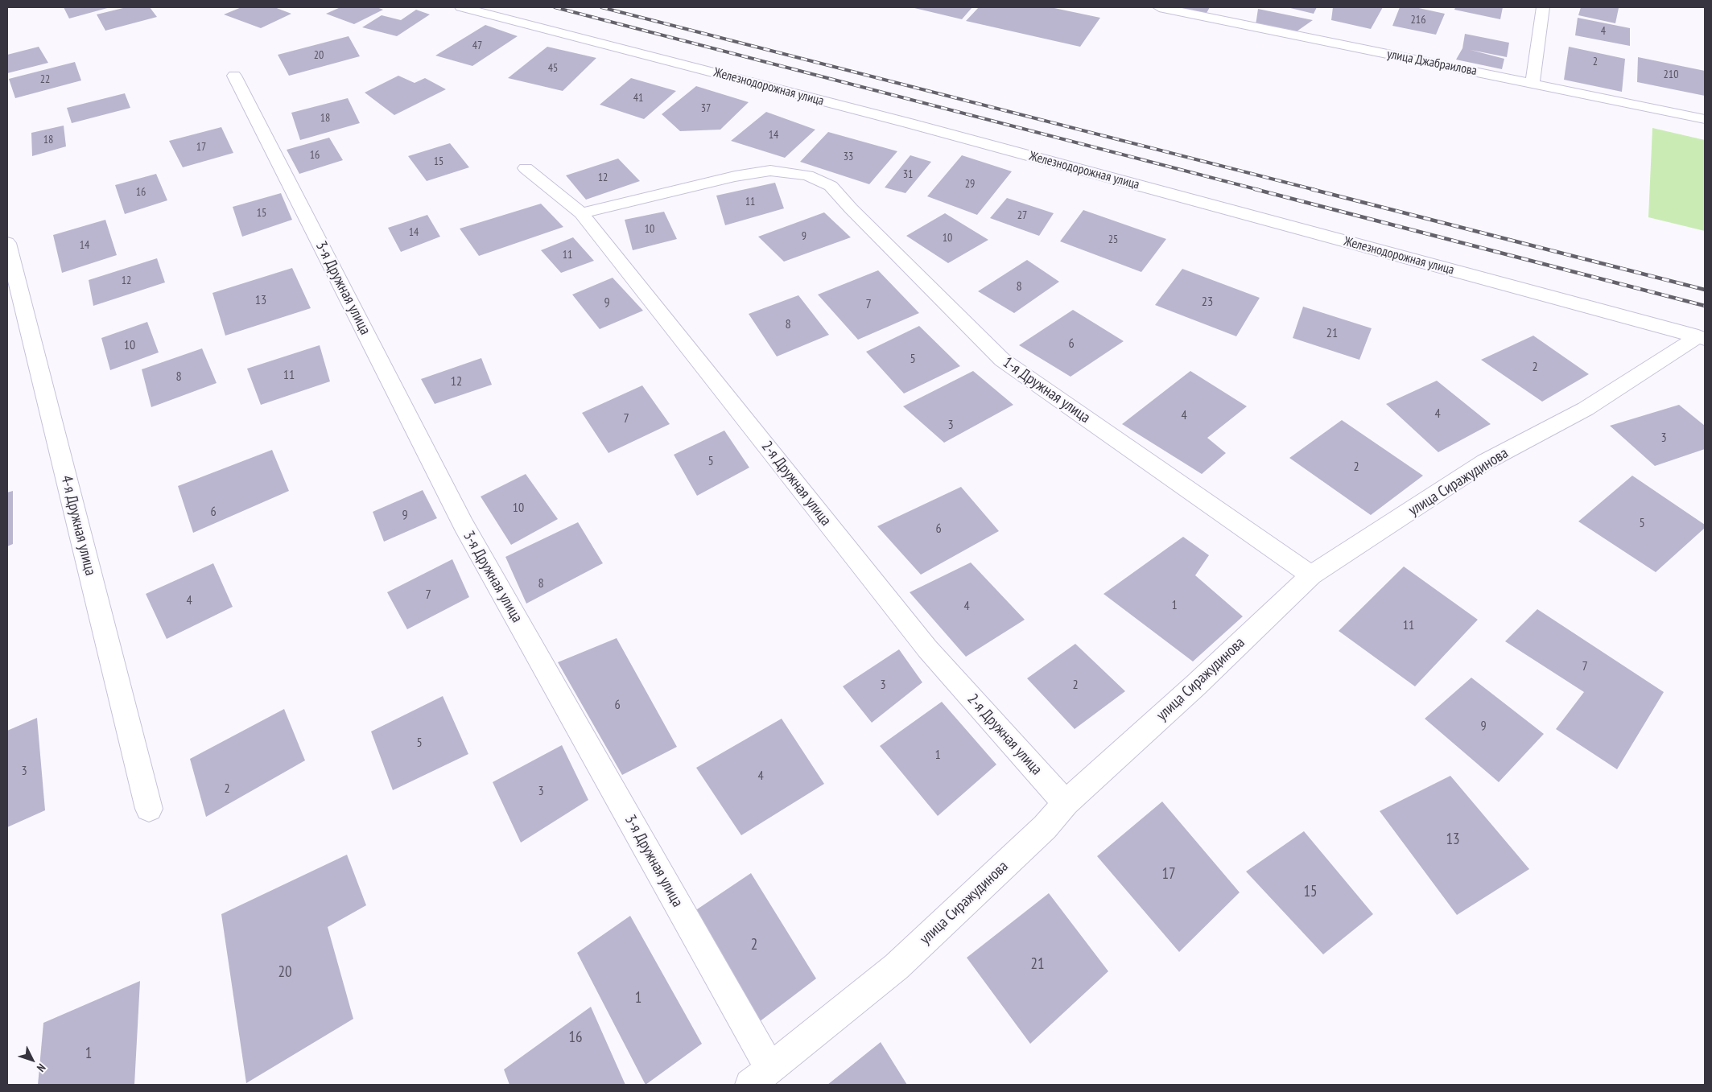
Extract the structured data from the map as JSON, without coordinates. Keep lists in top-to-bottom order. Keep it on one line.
{"streets":{"street":["улица Джабраилова","Железнодорожная улица","3-я Дружная улица","1-я Дружная улица","улица Сиражудинова","2-я Дружная улица","4-я Дружная улица"]},"crossings":[["Железнодорожная улица","улица Сиражудинова"],["3-я Дружная улица","улица Сиражудинова"],["1-я Дружная улица","улица Сиражудинова"],["1-я Дружная улица","2-я Дружная улица"],["улица Сиражудинова","2-я Дружная улица"]],"house_numbers":["216","4","47","20","2","45","210","22","41","37","18","14","18","17","16","33","15","31","12","29","16","11","15","27","10","14","9","10","25","14","11","12","8","13","23","9","7","8","21","6","10","5","2","11","8","12","4","4","7","3","3","5","2","10","6","9","5","6","8","7","4","1","4","11","7","3","2","6","9","5","1","3","4","2","3","13","17","15","2","21","20","1","16","1"],"north":"bottom right"}
